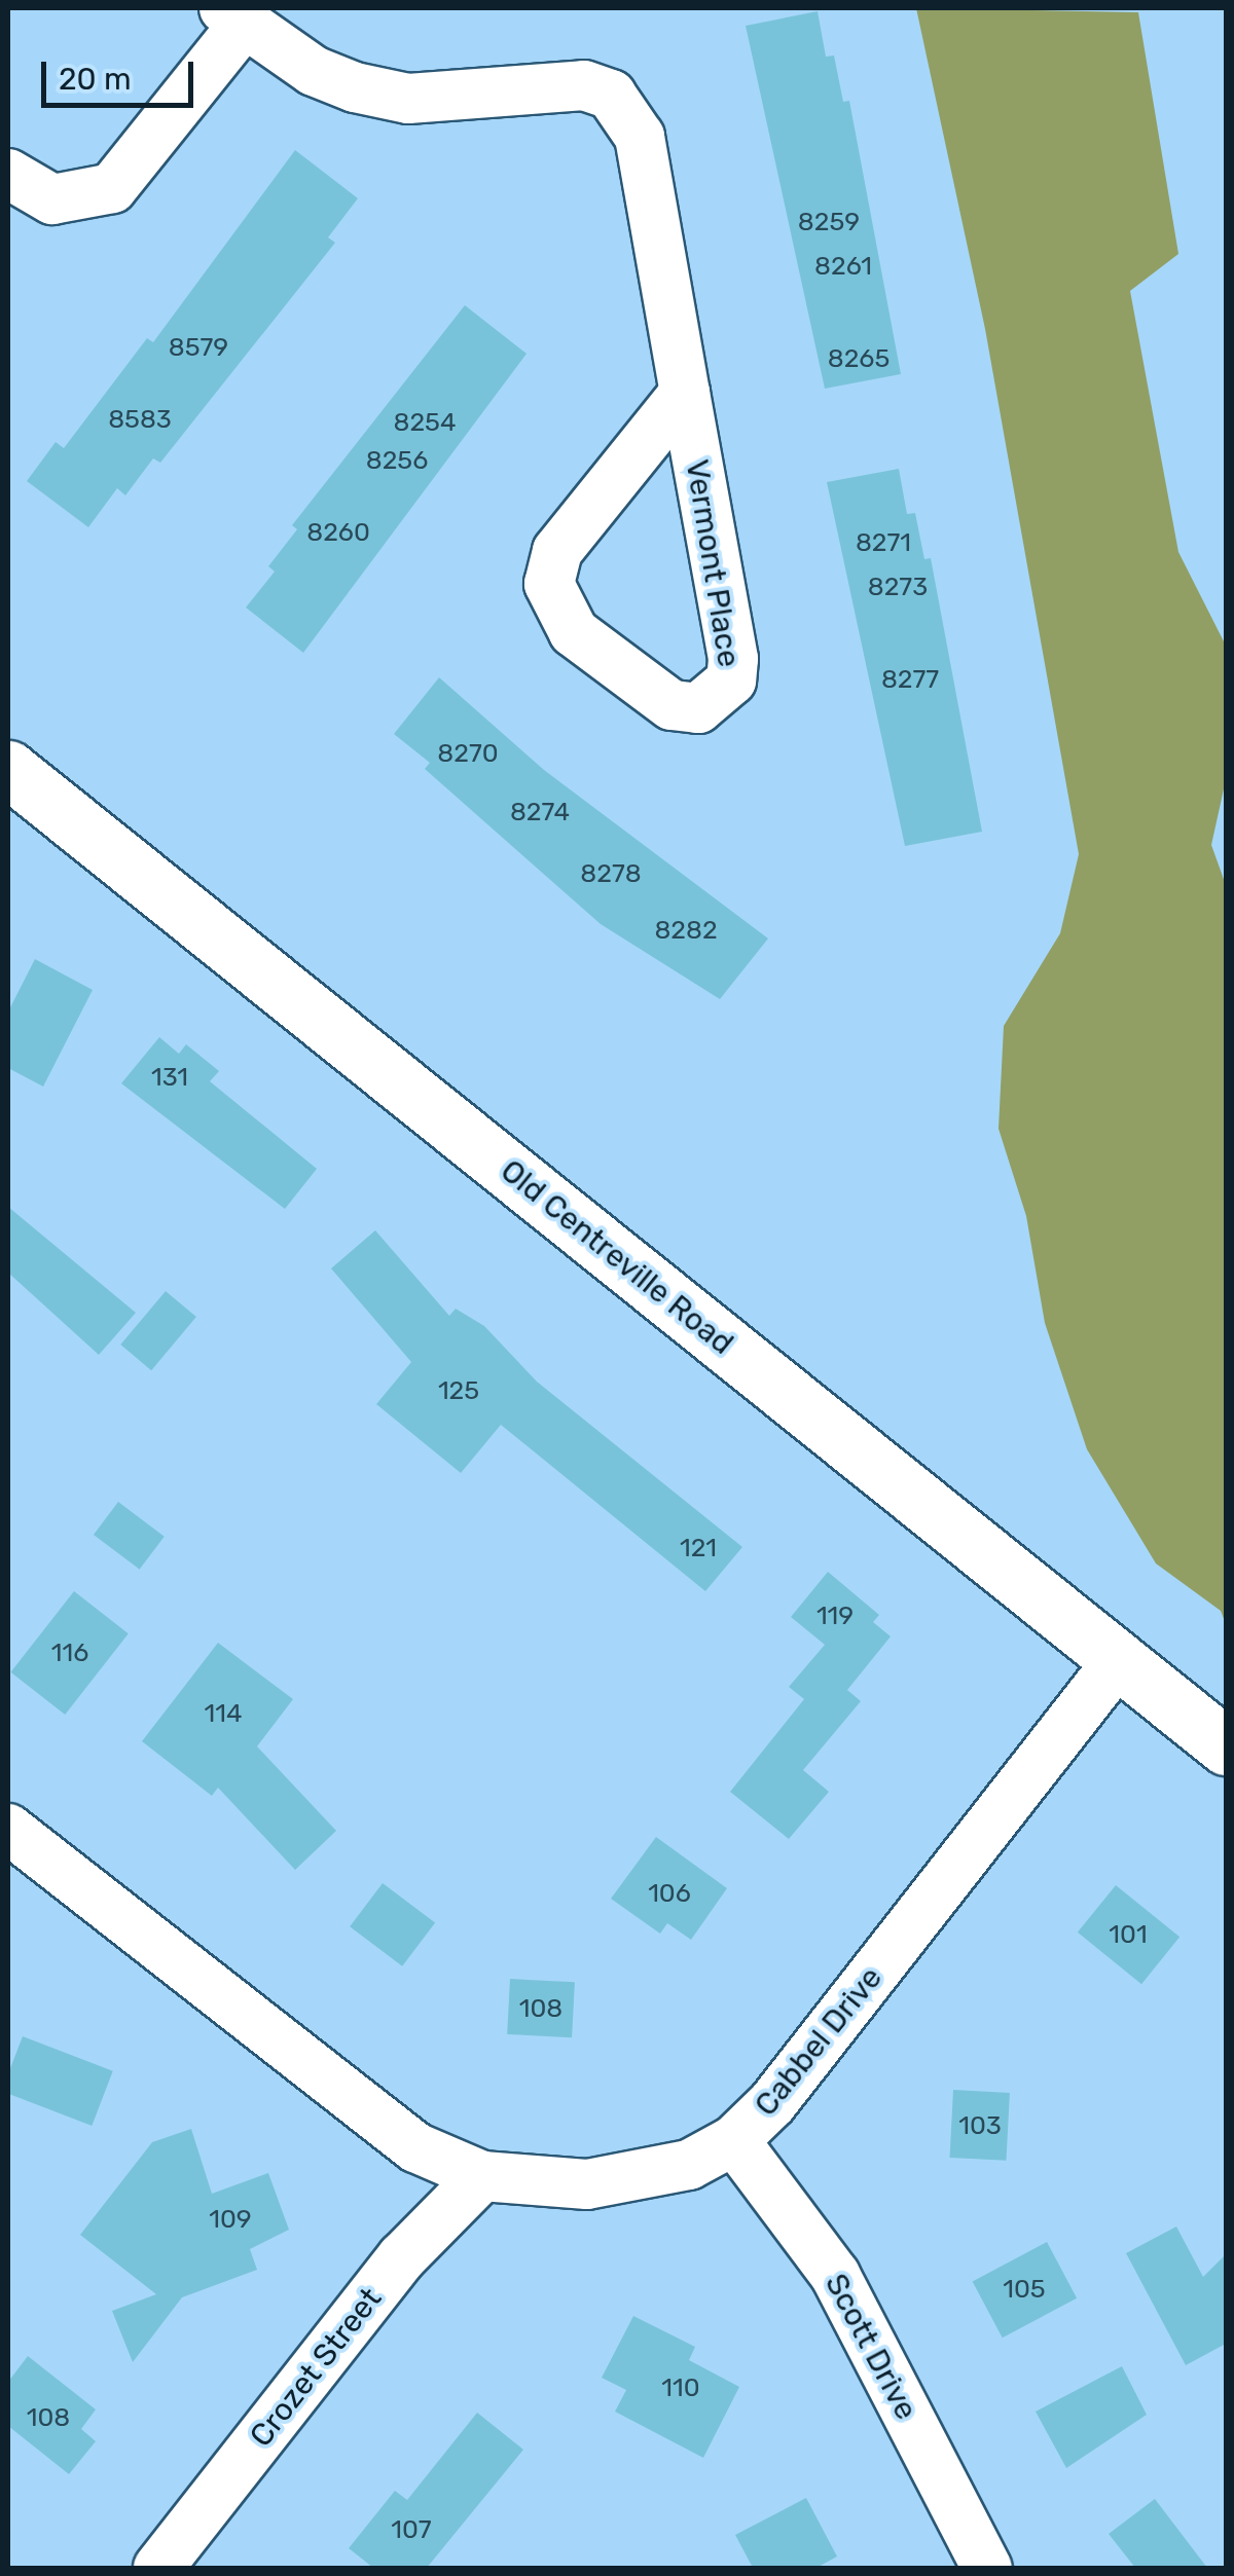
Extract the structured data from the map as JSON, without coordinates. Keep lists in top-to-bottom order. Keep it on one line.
{"streets":{"street":["Vermont Place","Old Centreville Road","Cabbel Drive","Scott Drive","Crozet Street"]},"crossings":[["Old Centreville Road","Cabbel Drive"],["Cabbel Drive","Scott Drive"],["Cabbel Drive","Crozet Street"]],"house_numbers":["8259","8261","8579","8265","8583","8254","8256","8260","8271","8273","8277","8270","8274","8278","8282","131","125","121","119","116","114","106","101","108","103","109","105","110","108","107"],"scale_bar":"20 m"}
